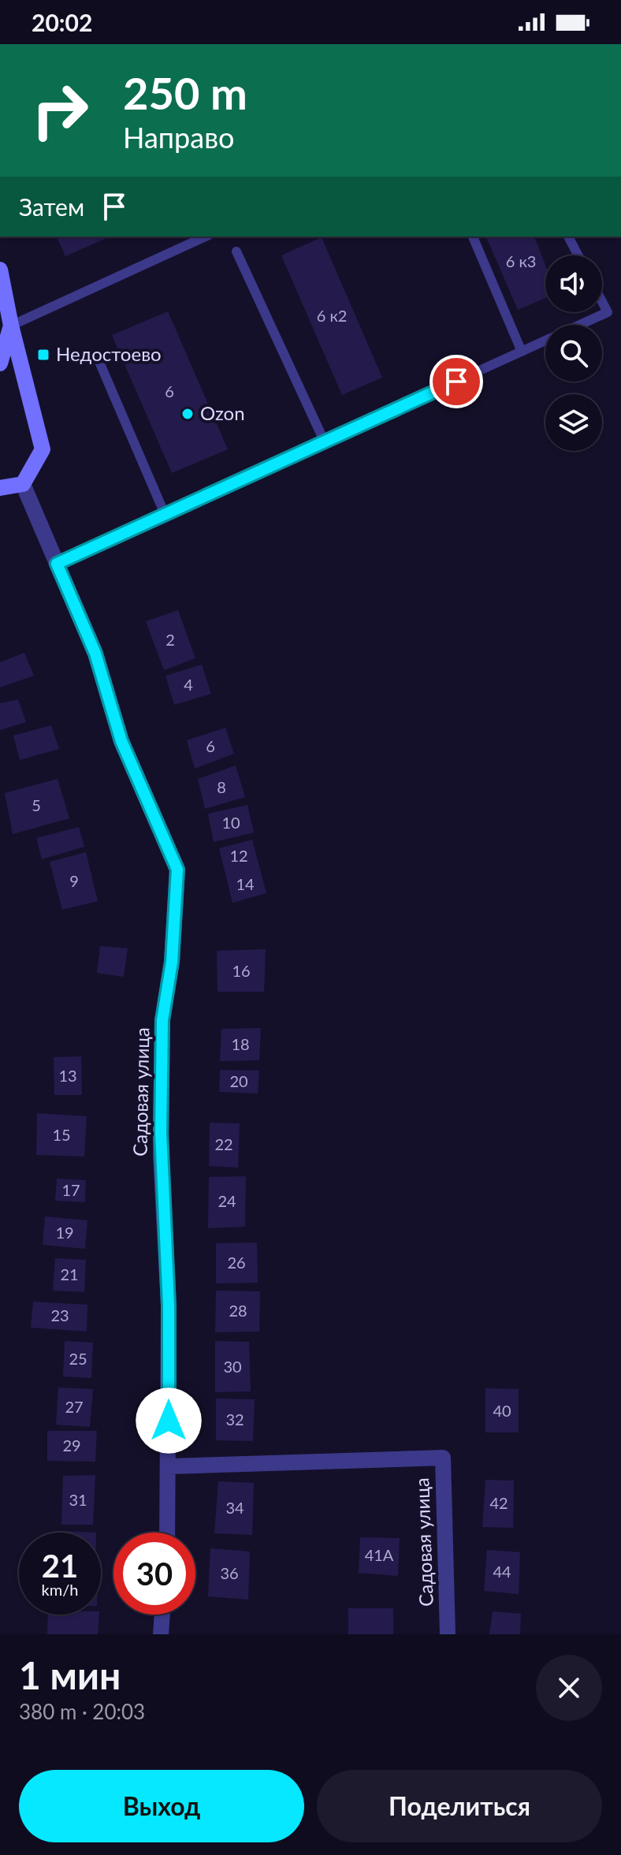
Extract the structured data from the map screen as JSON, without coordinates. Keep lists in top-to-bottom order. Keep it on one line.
{"streets":{"street":["Садовая улица"]},"places":{"transit":["Недостоево"],"other":["Ozon"]},"house_numbers":["6 к3","6 к2","6","2","4","6","8","5","10","12","9","14","16","18","13","20","15","22","17","24","19","26","21","28","23","25","30","27","40","32","29","31","42","34","41А","44","36"],"page":{"status":"20:02","turn":["250 m","Направо"],"then":"Затем","speed":"21 km/h","limit":"30","heading":["1 мин","380 m · 20:03"],"buttons":["Выход","Поделиться"]}}
